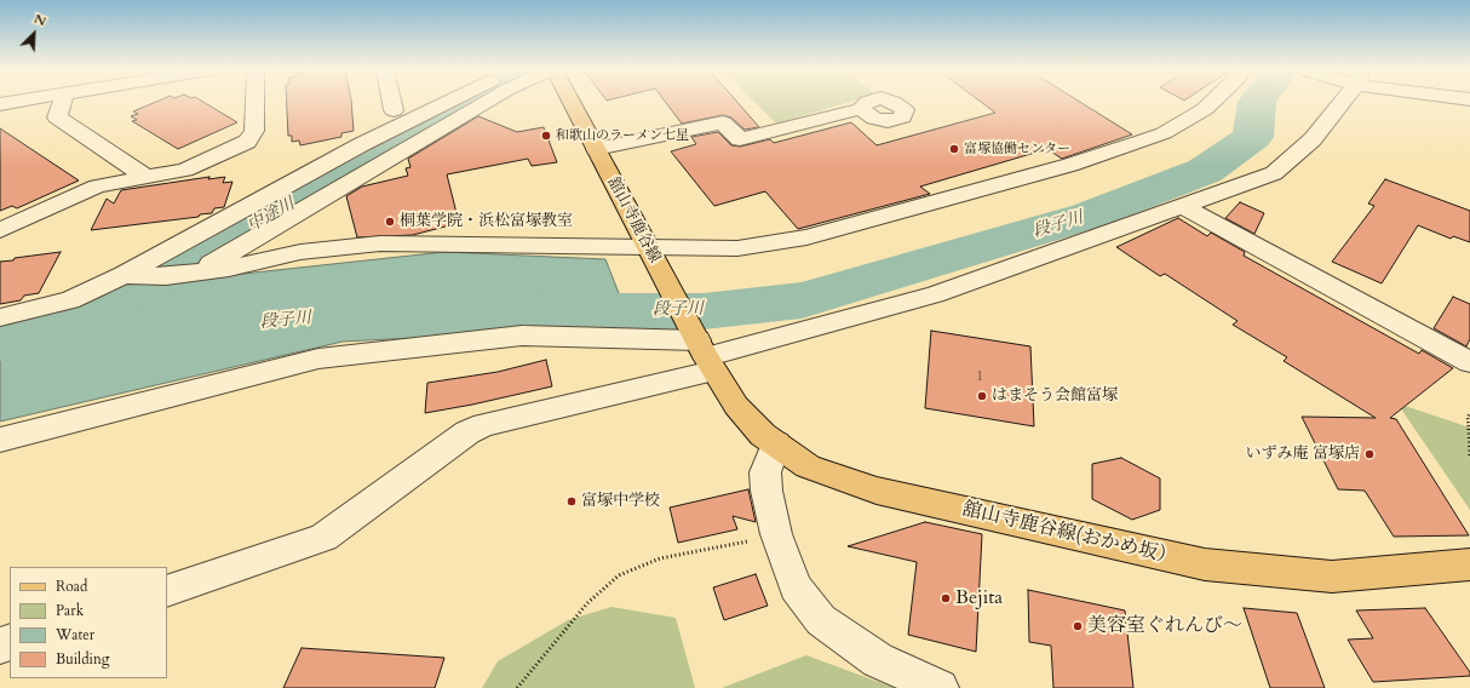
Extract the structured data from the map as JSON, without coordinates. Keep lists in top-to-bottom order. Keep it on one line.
{"streets":{"main road":["舘山寺鹿谷線","舘山寺鹿谷線(おかめ坂）"]},"crossings":[["舘山寺鹿谷線","舘山寺鹿谷線(おかめ坂）"]],"water":["中途川","段子川"],"places":["和歌山のラーメン七星","富塚協働センター","桐葉学院・浜松富塚教室","はまそう会館富塚","いずみ庵 富塚店","富塚中学校","Bejita","美容室ぐれんび～"],"house_numbers":["1"],"legend":["Road","Park","Water","Building"],"north":"top right"}
